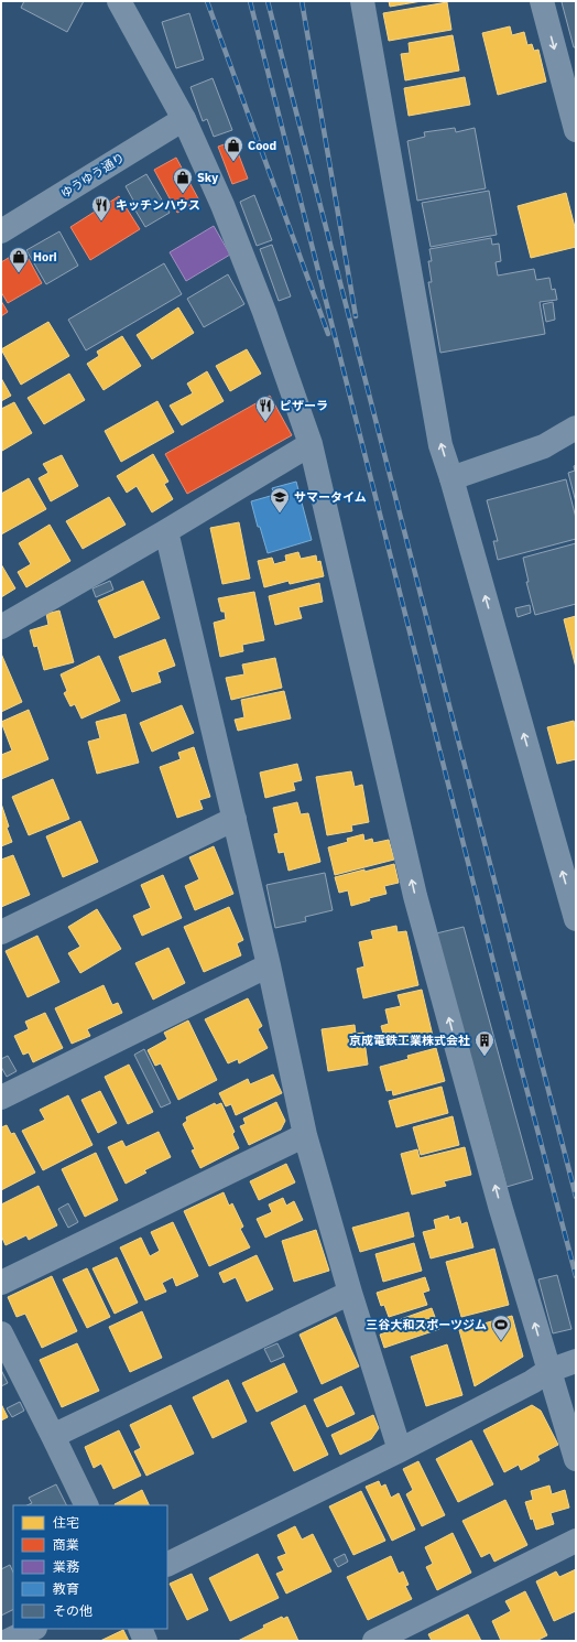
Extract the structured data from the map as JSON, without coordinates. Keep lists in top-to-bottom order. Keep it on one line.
{"streets":{"street":["ゆうゆう通り"]},"places":{"shop":["Cood","Sky","Hori"],"restaurant":["キッチンハウス","ピザーラ"],"school or university":["サマータイム"],"building":["京成電鉄工業株式会社"],"sports":["三谷大和スポーツジム"]},"legend":["住宅","商業","業務","教育","その他"]}
